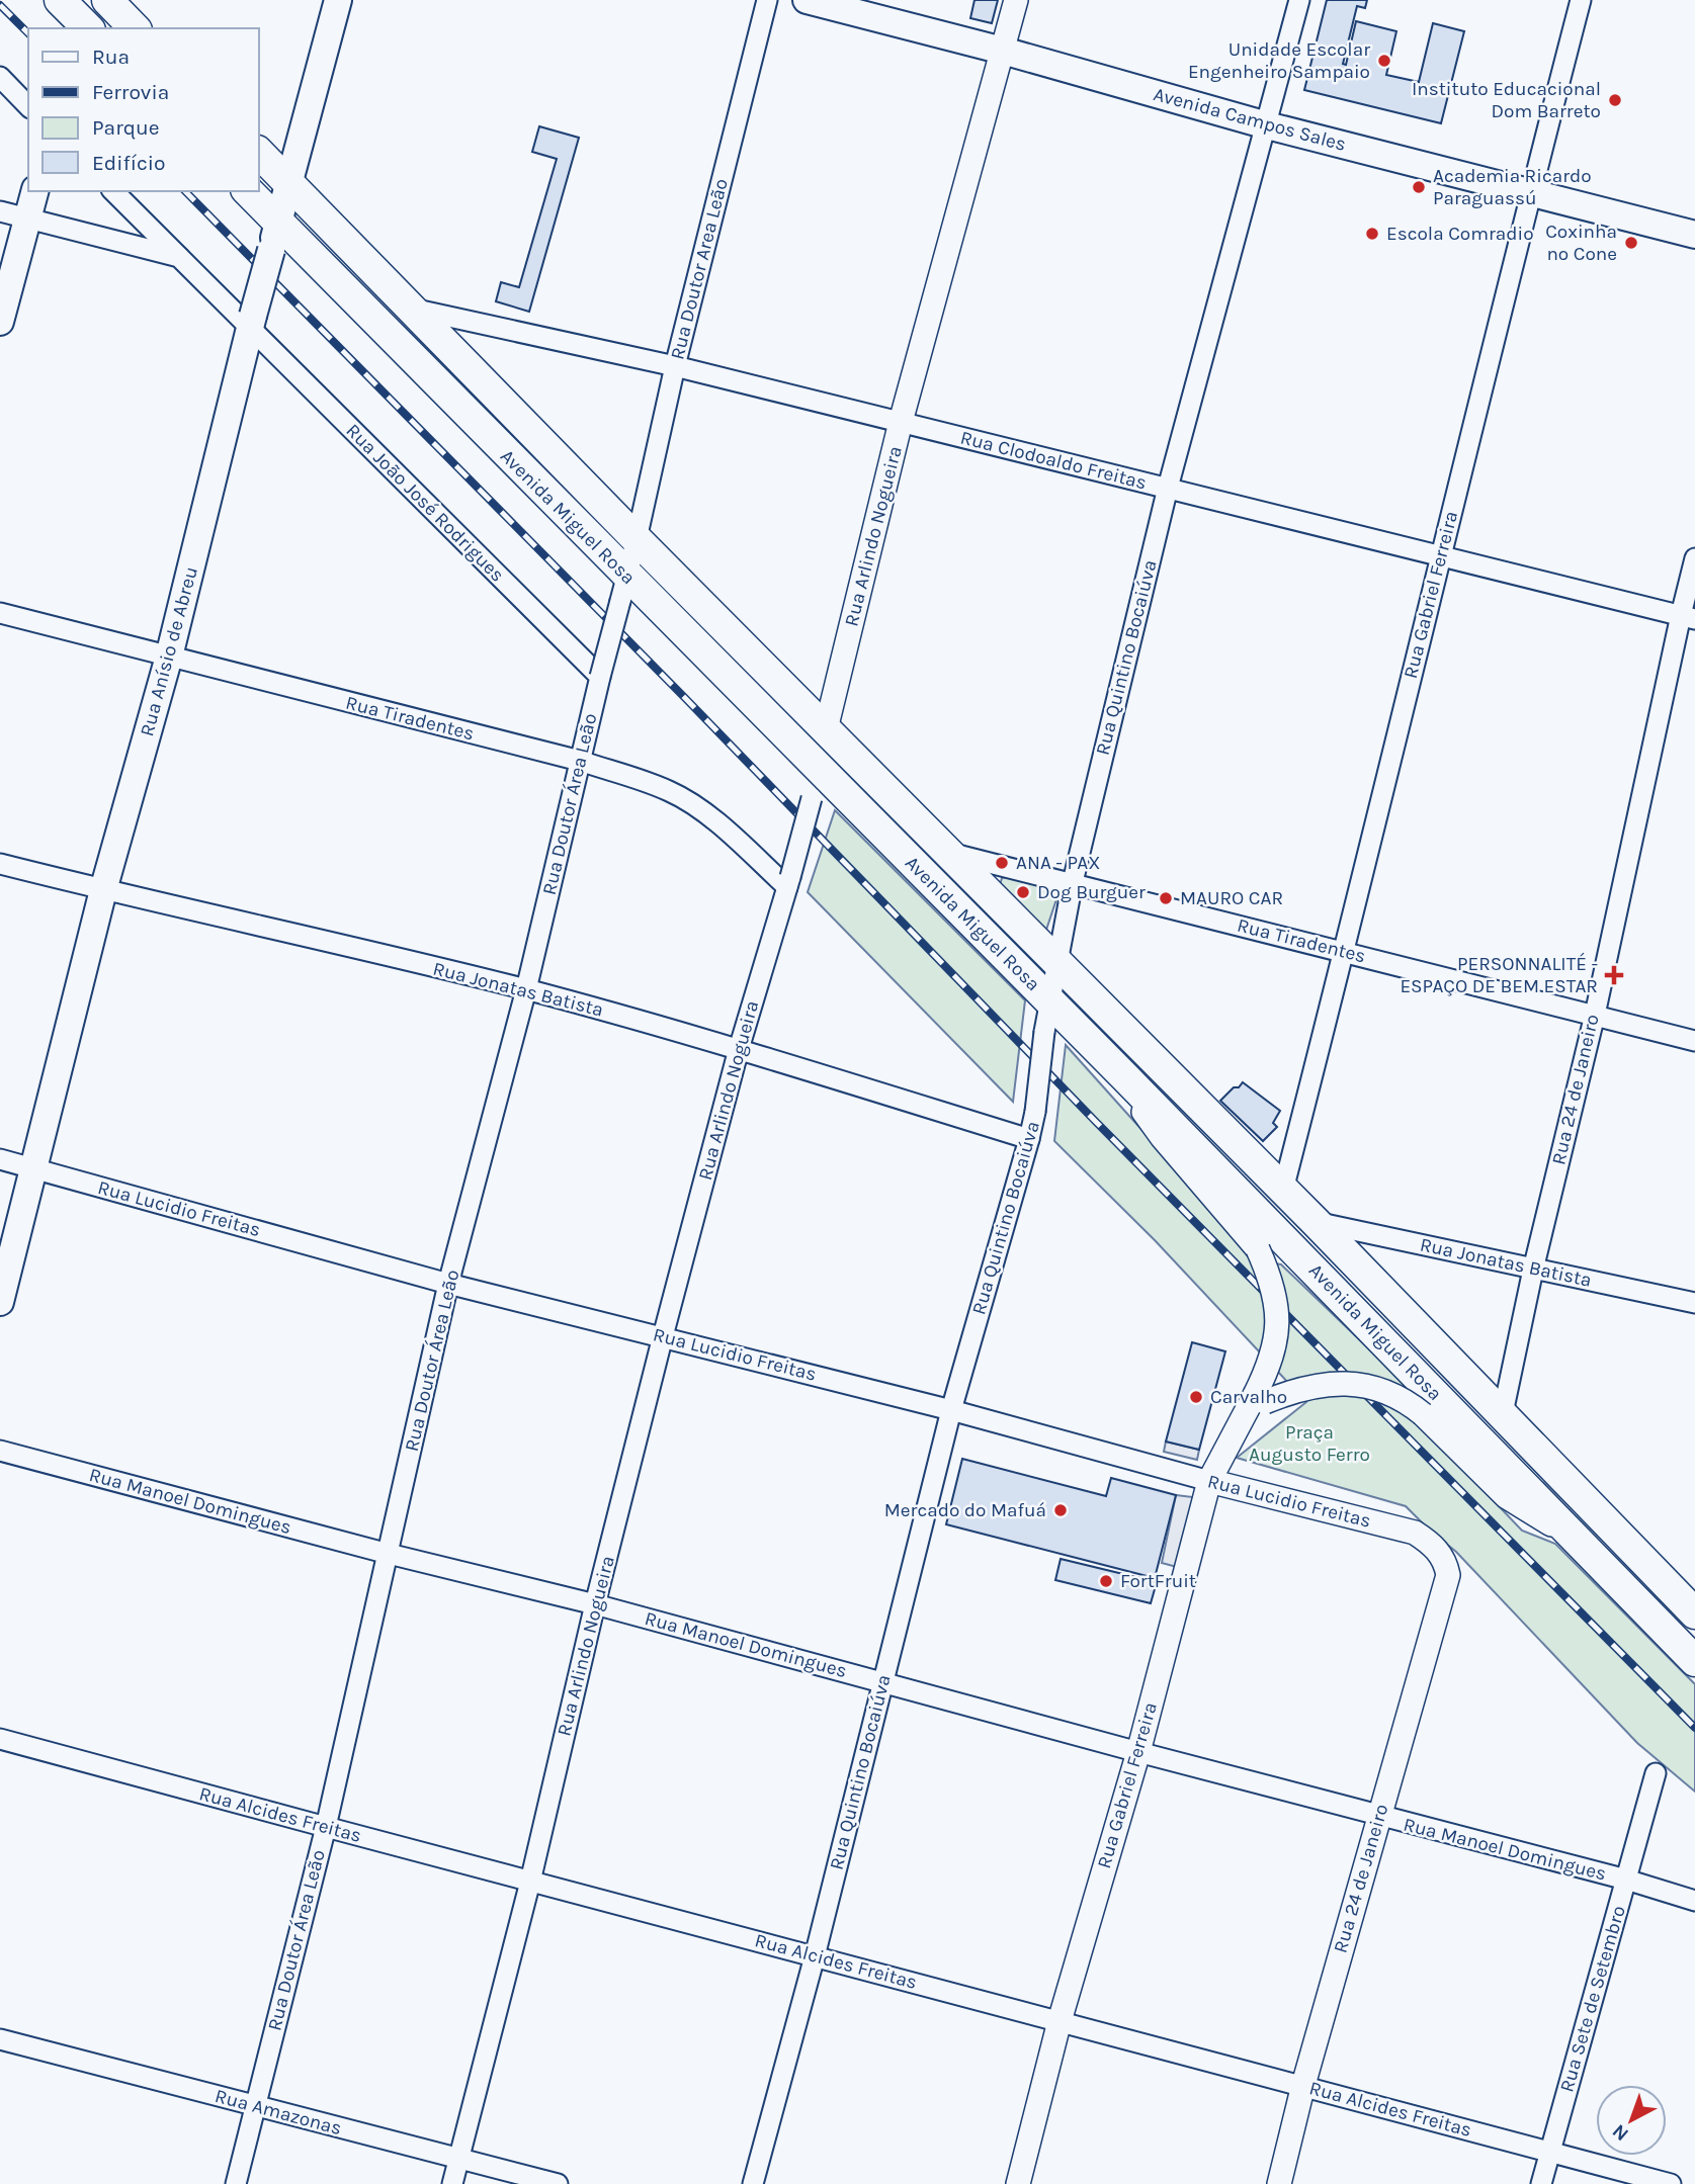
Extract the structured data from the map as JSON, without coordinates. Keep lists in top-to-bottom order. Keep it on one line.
{"streets":{"main road":["Avenida Campos Sales","Avenida Miguel Rosa","Rua Anísio de Abreu"],"street":["Rua Doutor Area Leão","Rua Clodoaldo Freitas","Rua João José Rodrigues","Rua Arlindo Nogueira","Rua Gabriel Ferreira","Rua Quintino Bocaiúva","Rua Tiradentes","Rua Doutor Área Leão","Rua Jonatas Batista","Rua 24 de Janeiro","Rua Lucidio Freitas","Rua Manoel Domingues","Rua Alcides Freitas","Rua Sete de Setembro","Rua Amazonas"]},"crossings":[["Avenida Campos Sales","Rua Arlindo Nogueira"],["Avenida Campos Sales","Rua Gabriel Ferreira"],["Avenida Campos Sales","Rua Quintino Bocaiúva"],["Rua Doutor Area Leão","Rua Clodoaldo Freitas"],["Rua Doutor Area Leão","Avenida Miguel Rosa"],["Rua Doutor Area Leão","Rua Doutor Área Leão"],["Rua Clodoaldo Freitas","Avenida Miguel Rosa"],["Rua Clodoaldo Freitas","Rua Arlindo Nogueira"],["Rua Clodoaldo Freitas","Rua Gabriel Ferreira"],["Rua Clodoaldo Freitas","Rua Quintino Bocaiúva"],["Rua Clodoaldo Freitas","Rua 24 de Janeiro"],["Rua João José Rodrigues","Rua Anísio de Abreu"],["Rua João José Rodrigues","Rua Doutor Área Leão"],["Avenida Miguel Rosa","Rua Arlindo Nogueira"],["Avenida Miguel Rosa","Rua Gabriel Ferreira"],["Avenida Miguel Rosa","Rua Anísio de Abreu"],["Avenida Miguel Rosa","Rua Quintino Bocaiúva"],["Avenida Miguel Rosa","Rua Tiradentes"],["Avenida Miguel Rosa","Rua Doutor Área Leão"],["Avenida Miguel Rosa","Rua Jonatas Batista"],["Avenida Miguel Rosa","Rua 24 de Janeiro"],["Rua Arlindo Nogueira","Rua Tiradentes"],["Rua Arlindo Nogueira","Rua Jonatas Batista"],["Rua Arlindo Nogueira","Rua Lucidio Freitas"],["Rua Arlindo Nogueira","Rua Manoel Domingues"],["Rua Arlindo Nogueira","Rua Alcides Freitas"],["Rua Arlindo Nogueira","Rua Amazonas"],["Rua Gabriel Ferreira","Rua Tiradentes"],["Rua Gabriel Ferreira","Rua Lucidio Freitas"],["Rua Gabriel Ferreira","Rua Manoel Domingues"],["Rua Gabriel Ferreira","Rua Alcides Freitas"],["Rua Anísio de Abreu","Rua Tiradentes"],["Rua Anísio de Abreu","Rua Jonatas Batista"],["Rua Anísio de Abreu","Rua Lucidio Freitas"],["Rua Quintino Bocaiúva","Rua Tiradentes"],["Rua Quintino Bocaiúva","Rua Jonatas Batista"],["Rua Quintino Bocaiúva","Rua Lucidio Freitas"],["Rua Quintino Bocaiúva","Rua Manoel Domingues"],["Rua Quintino Bocaiúva","Rua Alcides Freitas"],["Rua Tiradentes","Rua Doutor Área Leão"],["Rua Tiradentes","Rua 24 de Janeiro"],["Rua Doutor Área Leão","Rua Jonatas Batista"],["Rua Doutor Área Leão","Rua Lucidio Freitas"],["Rua Doutor Área Leão","Rua Manoel Domingues"],["Rua Doutor Área Leão","Rua Alcides Freitas"],["Rua Doutor Área Leão","Rua Amazonas"],["Rua Jonatas Batista","Rua 24 de Janeiro"],["Rua 24 de Janeiro","Rua Lucidio Freitas"],["Rua 24 de Janeiro","Rua Manoel Domingues"],["Rua 24 de Janeiro","Rua Alcides Freitas"],["Rua Manoel Domingues","Rua Sete de Setembro"],["Rua Alcides Freitas","Rua Sete de Setembro"]],"parks":["Praça Augusto Ferro"],"places":{"other":["Unidade Escolar Engenheiro Sampaio","Instituto Educacional Dom Barreto","Academia Ricardo Paraguassú","Escola Comradio","Coxinha no Cone","ANA - PAX","Dog Burguer","MAURO CAR","Carvalho","Mercado do Mafuá","FortFruit"],"health":["PERSONNALITÉ - ESPAÇO DE BEM ESTAR"]},"legend":["Rua","Ferrovia","Parque","Edifício"],"north":"bottom left"}
